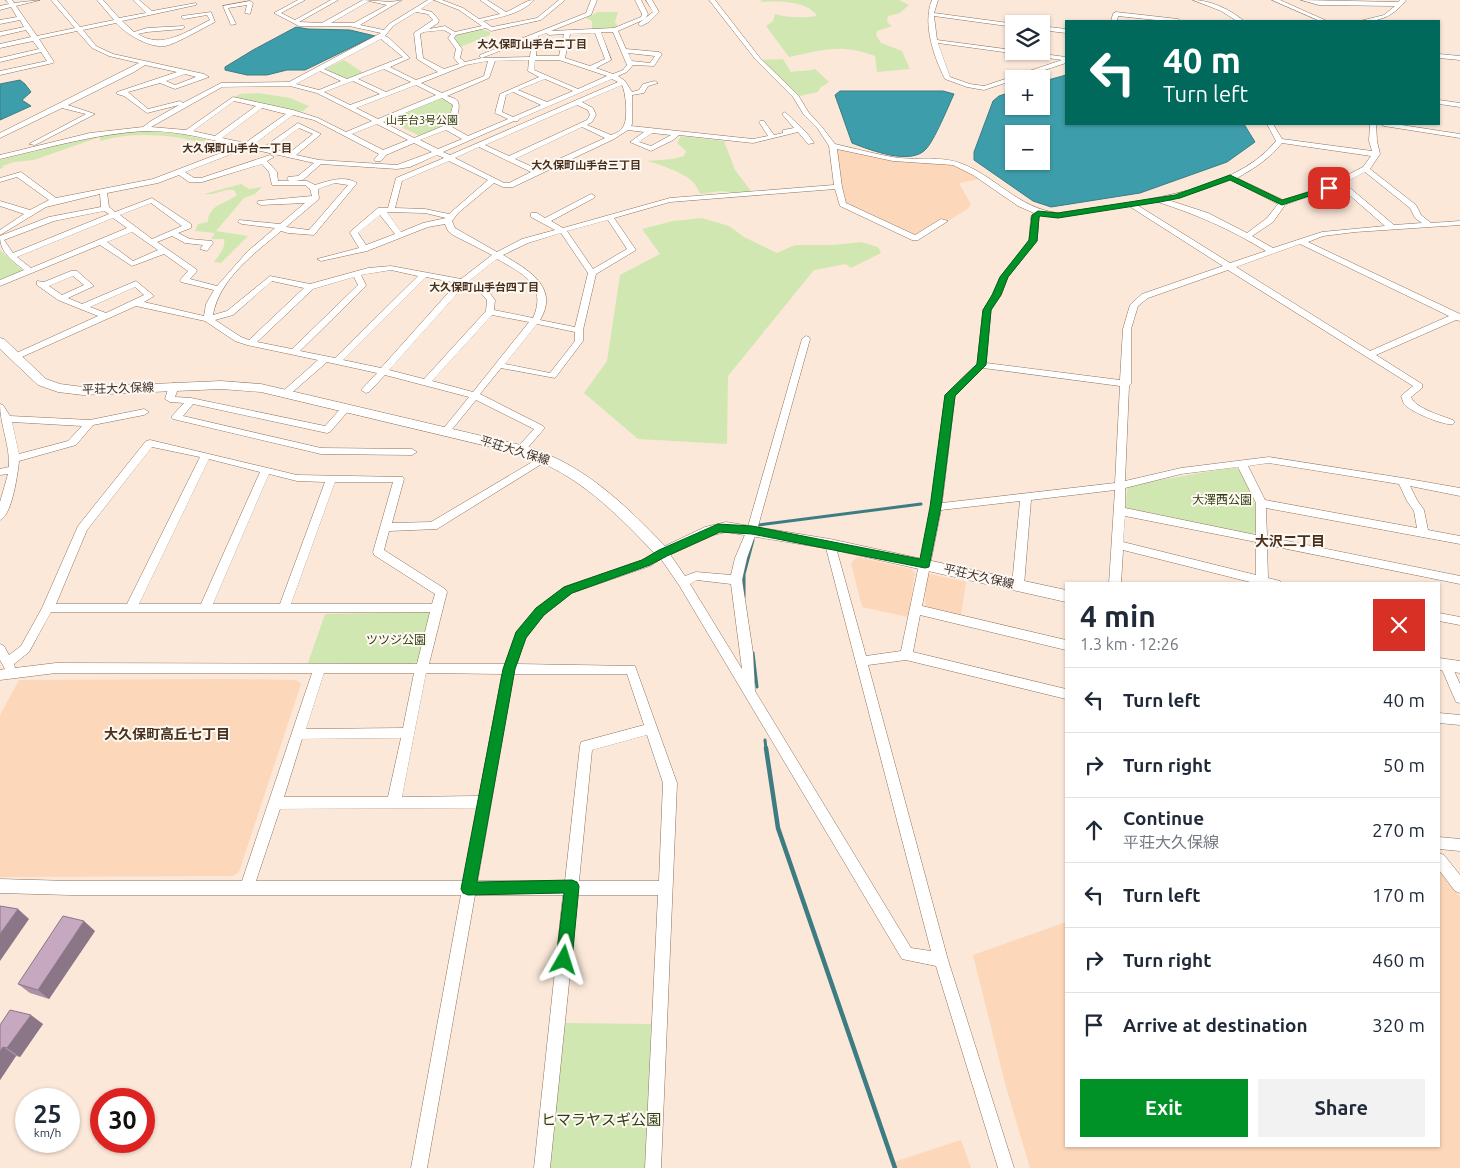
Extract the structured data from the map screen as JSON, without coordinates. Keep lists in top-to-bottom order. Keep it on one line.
{"streets":{"main road":["平荘大久保線"]},"districts":["大久保町山手台二丁目","大久保町山手台一丁目","大久保町山手台三丁目","大久保町山手台四丁目","大沢二丁目","大久保町高丘七丁目"],"parks":["山手台3号公園","大澤西公園","ツツジ公園","ヒマラヤスギ公園"],"page":{"map_buttons":["+","−"],"turn":["40 m","Turn left"],"heading":["4 min","1.3 km · 12:26"],"list":[{"name":"Turn left","value":"40 m"},{"name":"Turn right","value":"50 m"},{"name":"Continue","note":"平荘大久保線","value":"270 m"},{"name":"Turn left","value":"170 m"},{"name":"Turn right","value":"460 m"},{"name":"Arrive at destination","value":"320 m"}],"buttons":["Exit","Share"],"speed":"25 km/h","limit":"30"}}
